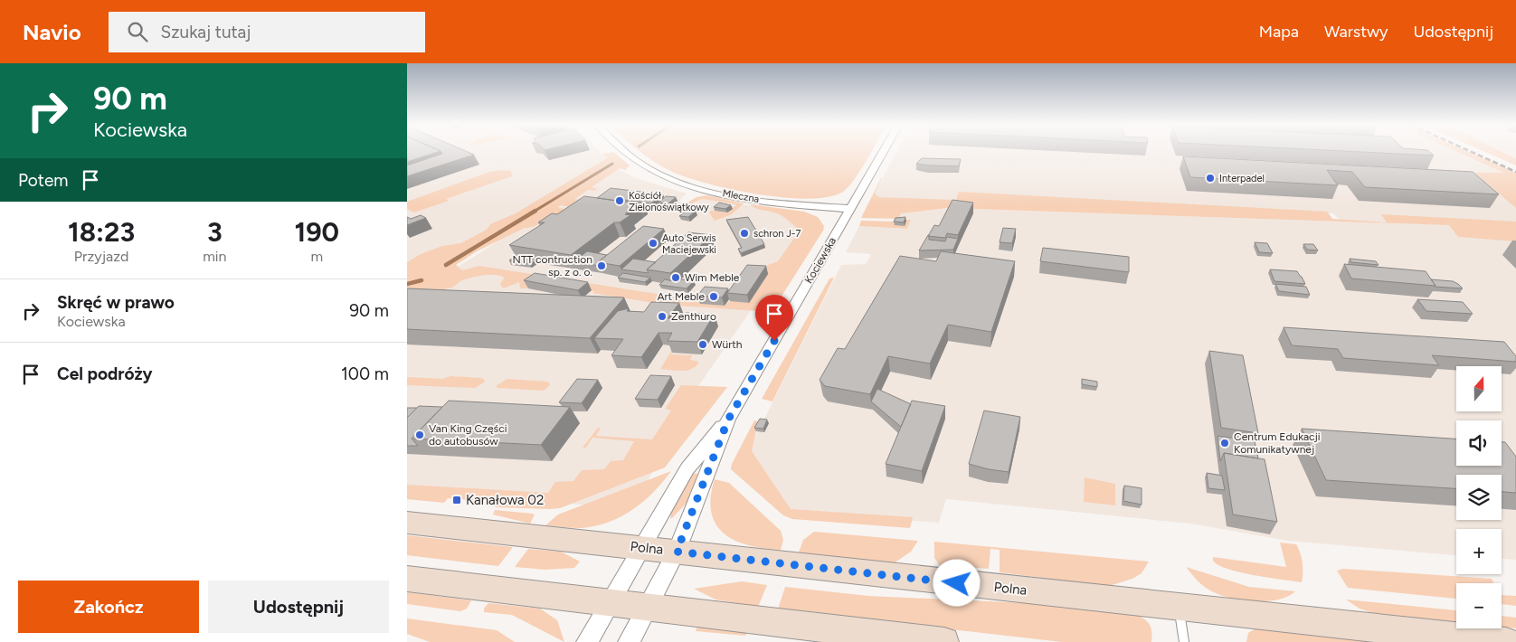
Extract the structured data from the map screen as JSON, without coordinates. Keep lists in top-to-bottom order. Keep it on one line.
{"streets":{"street":["Mleczna","Kociewska","Polna"]},"crossings":[["Mleczna","Kociewska"],["Kociewska","Polna"]],"places":{"other":["Interpadel","Kościół Zielonoświątkowy","schron J-7","Auto Serwis Maciejewski","NTT contruction sp. z o. o.","Wim Meble","Art Meble","Zenthuro","Würth","Van King Części do autobusów","Centrum Edukacji Komunikatywnej"],"transit":["Kanałowa 02"]},"north":"top","page":{"header":"Navio","search":"Szukaj tutaj","nav":["Mapa","Warstwy","Udostępnij"],"turn":["90 m","Kociewska"],"then":"Potem","eta":["18:23","Przyjazd","3","min","190","m"],"list":[{"name":"Skręć w prawo","note":"Kociewska","value":"90 m"},{"name":"Cel podróży","value":"100 m"}],"map_buttons":["+","−"],"buttons":["Zakończ","Udostępnij"]}}
